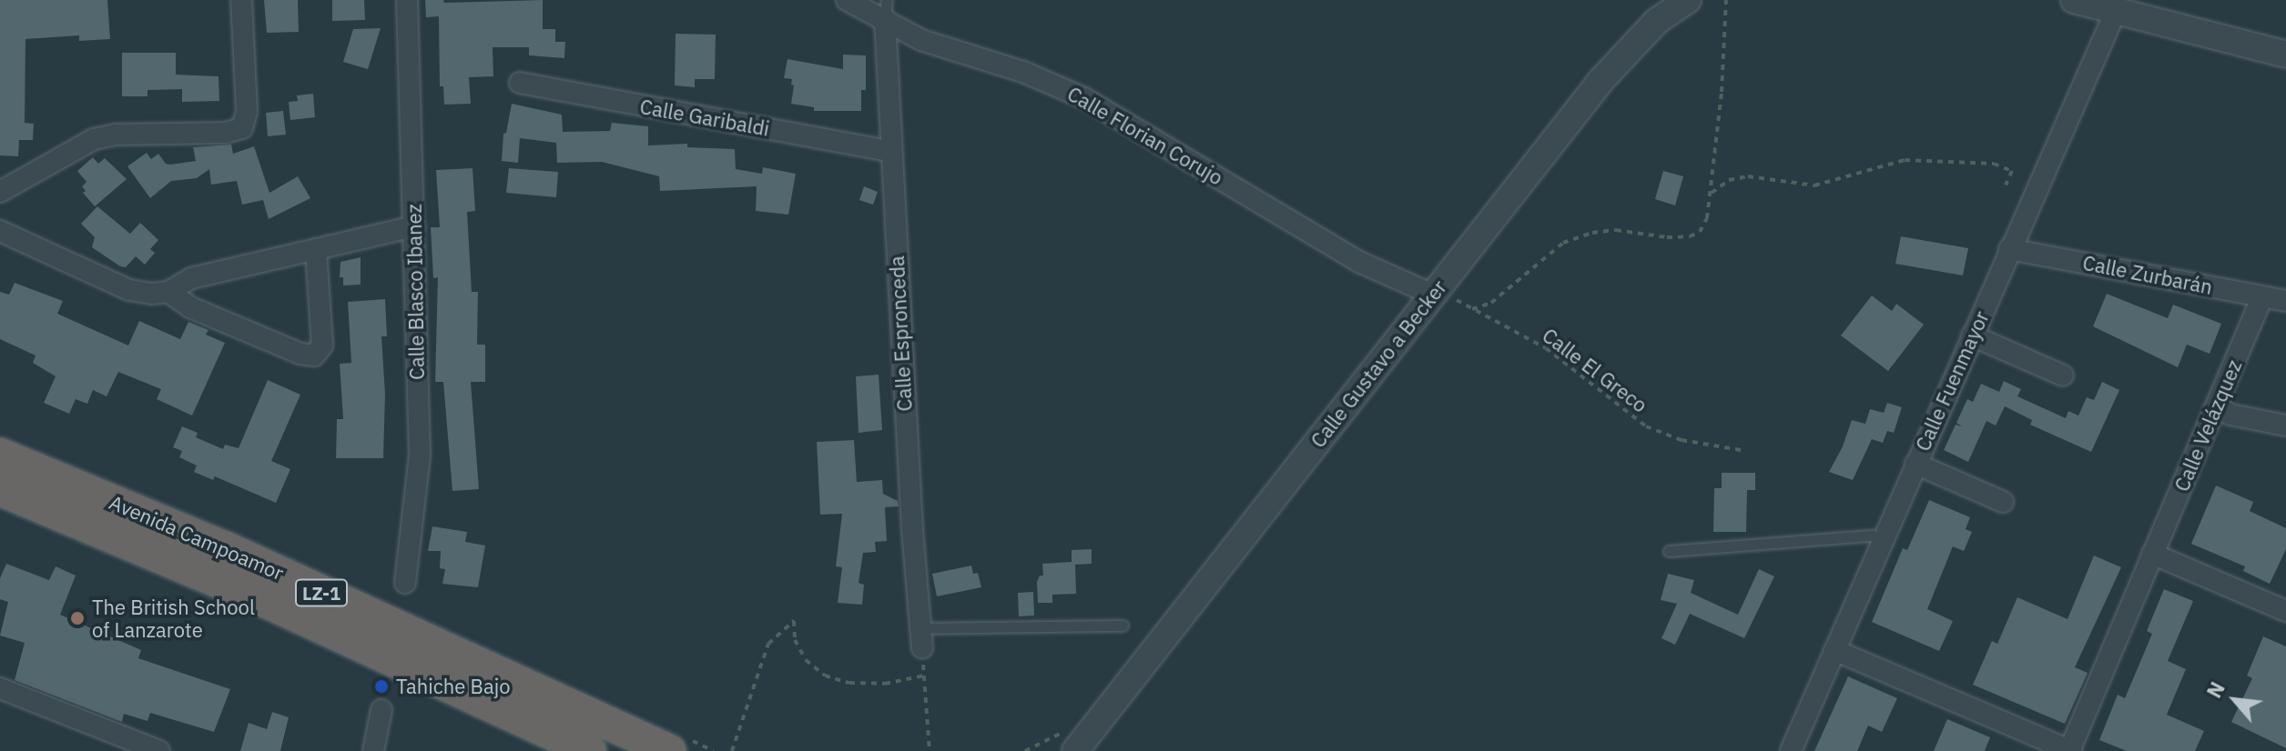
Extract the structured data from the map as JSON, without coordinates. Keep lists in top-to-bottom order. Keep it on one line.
{"streets":{"highway":["Avenida Campoamor","LZ-1"],"street":["Calle Garibaldi","Calle Florian Corujo","Calle Zurbarán","Calle Blasco Ibanez","Calle Espronceda","Calle Gustavo a Becker","Calle Fuenmayor","Calle Velázquez"],"path":["Calle El Greco"]},"crossings":[["Calle Garibaldi","Calle Espronceda"],["Calle Florian Corujo","Calle Espronceda"],["Calle Florian Corujo","Calle Gustavo a Becker"],["Calle Florian Corujo","Calle El Greco"],["Calle Zurbarán","Calle Fuenmayor"],["Calle Zurbarán","Calle Velázquez"],["Calle Gustavo a Becker","Calle El Greco"]],"places":["The British School of Lanzarote","Tahiche Bajo"],"north":"top left"}
